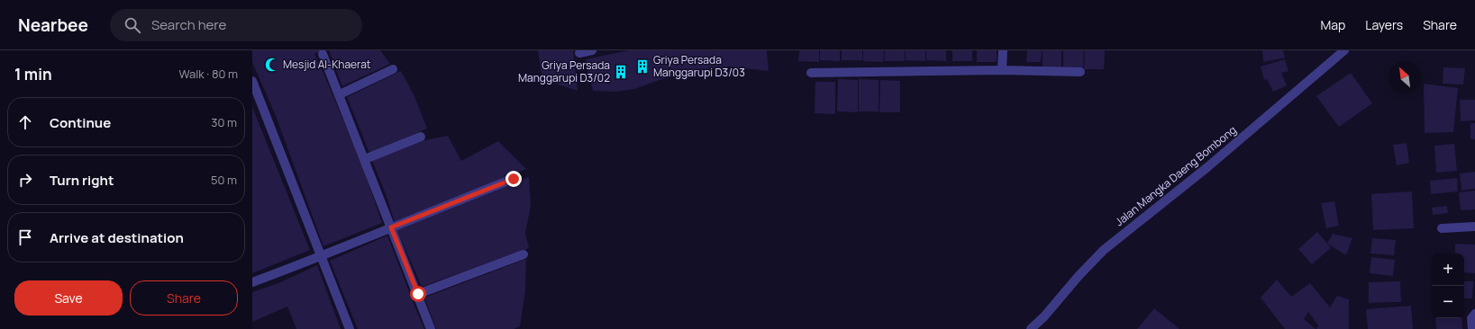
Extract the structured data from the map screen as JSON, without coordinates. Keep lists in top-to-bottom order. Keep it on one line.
{"streets":{"street":["Jalan Mangka Daeng Bombong"]},"places":{"mosque":["Mesjid Al-Khaerat"],"building":["Griya Persada Manggarupi D3/03","Griya Persada Manggarupi D3/02"]},"north":"top left","page":{"header":"Nearbee","search":"Search here","nav":["Map","Layers","Share"],"heading":["1 min","Walk · 80 m"],"list":[["Continue","30 m"],["Turn right","50 m"],"Arrive at destination"],"map_buttons":["+","−"],"buttons":["Save","Share"]}}
